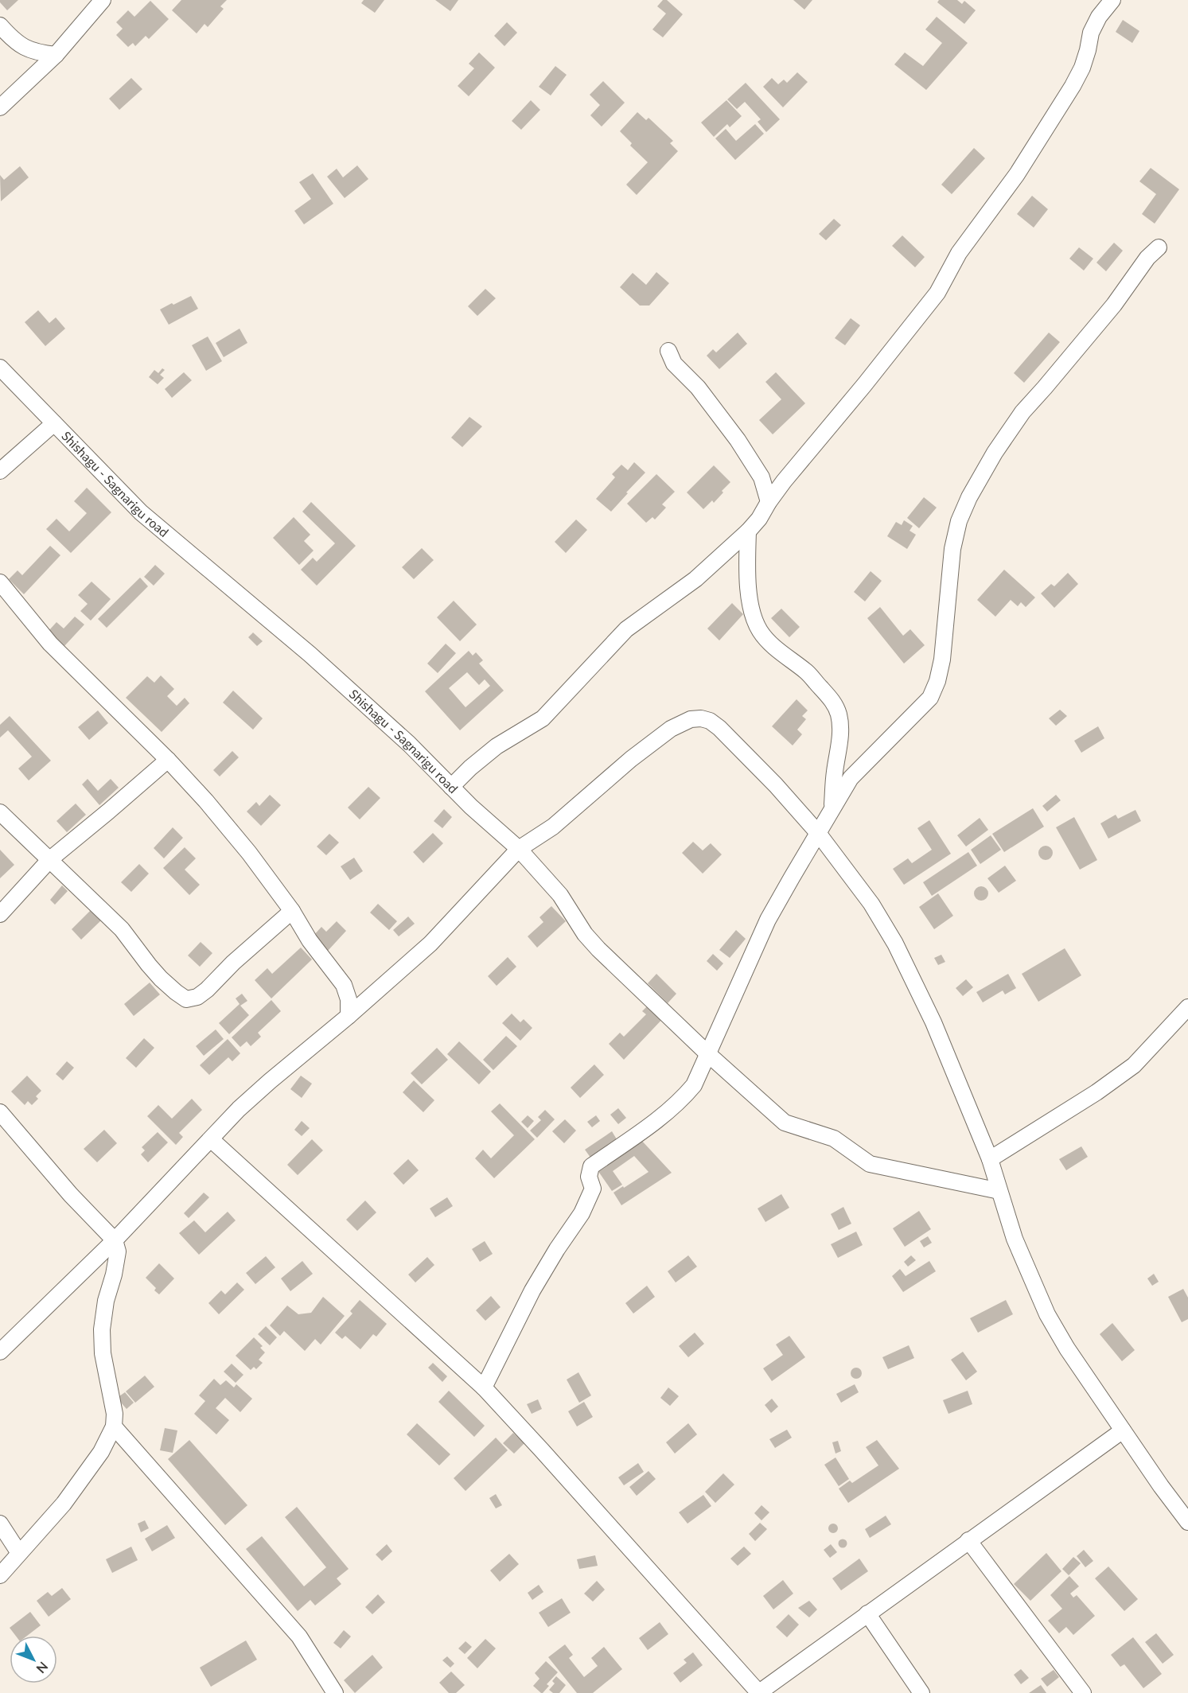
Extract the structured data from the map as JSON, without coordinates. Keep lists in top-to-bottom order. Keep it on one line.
{"streets":{"street":["Shishagu - Sagnarigu road"]},"north":"bottom right"}
